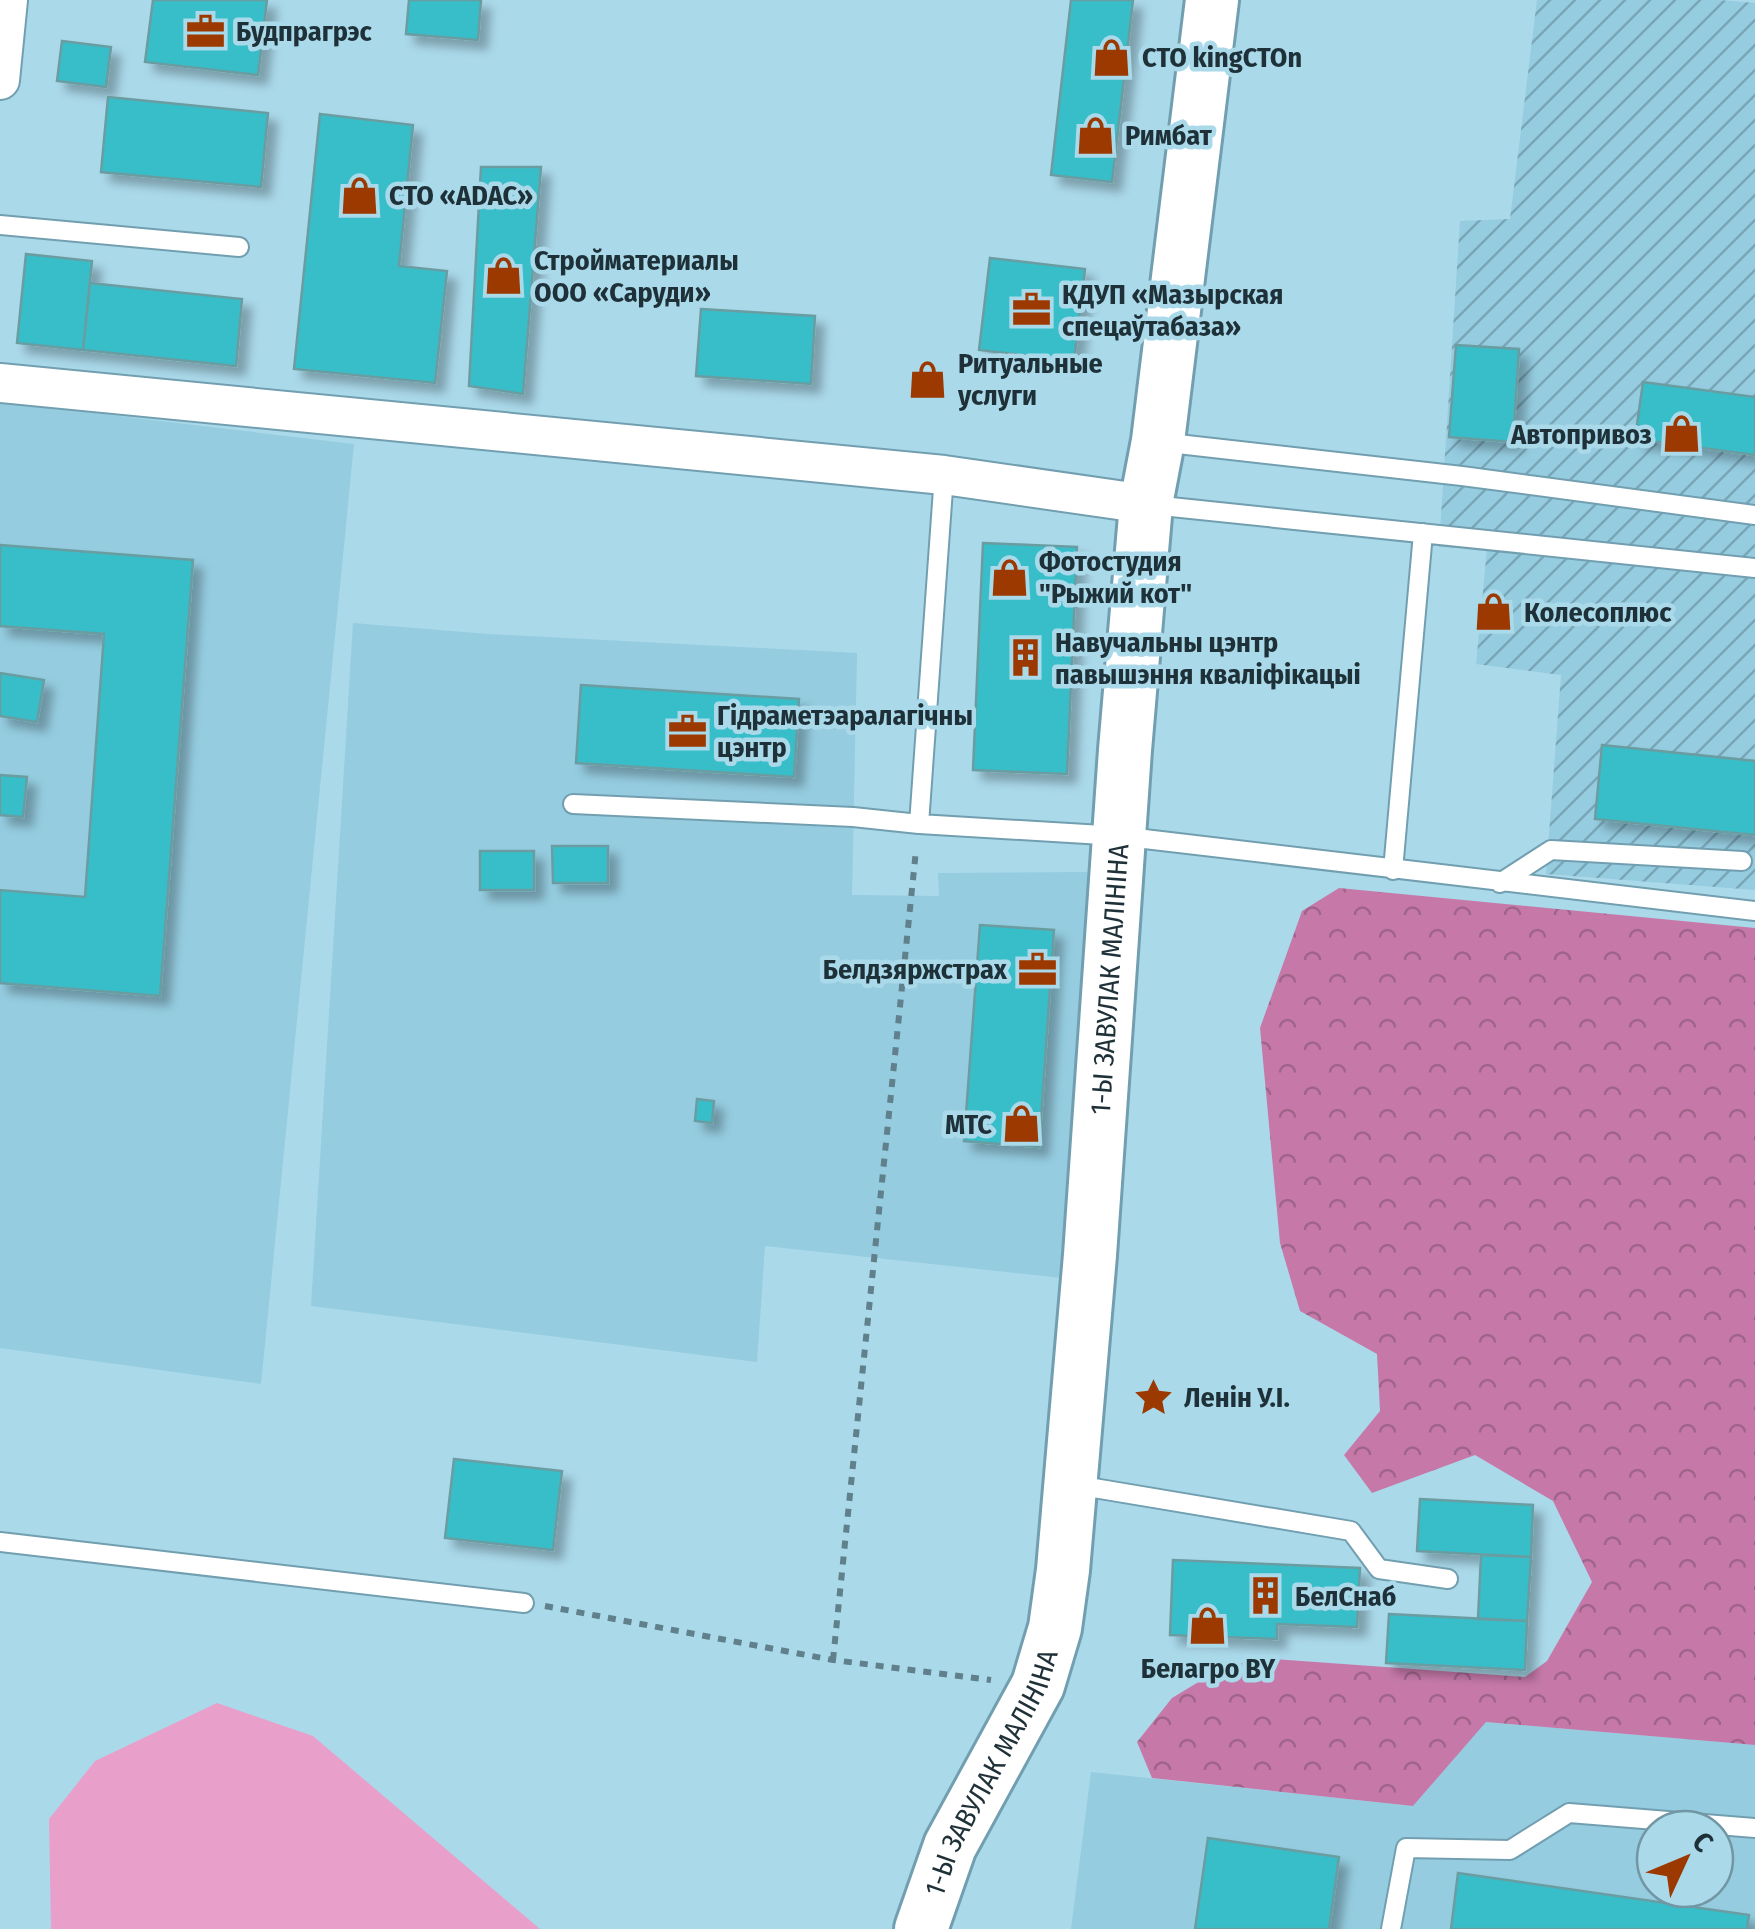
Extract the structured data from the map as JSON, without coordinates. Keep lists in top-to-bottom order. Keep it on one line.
{"streets":{"street":["1-Ы ЗАВУЛАК МАЛІНІНА"]},"places":{"office":["Будпрагрэс","КДУП «Мазырская спецаўтабаза»","Гідраметэаралагічны цэнтр","Белдзяржстрах"],"shop":["СТО kingCTOn","Римбат","СТО «ADAC»","Стройматериалы ООО «Саруди»","Ритуальные услуги","Автопривоз","Фотостудия \"Рыжий кот\"","Колесоплюс","МТС","Белагро BY"],"building":["Навучальны цэнтр павышэння кваліфікацыі","БелСнаб"],"place":["Ленін У.І."]},"north":"top right"}
